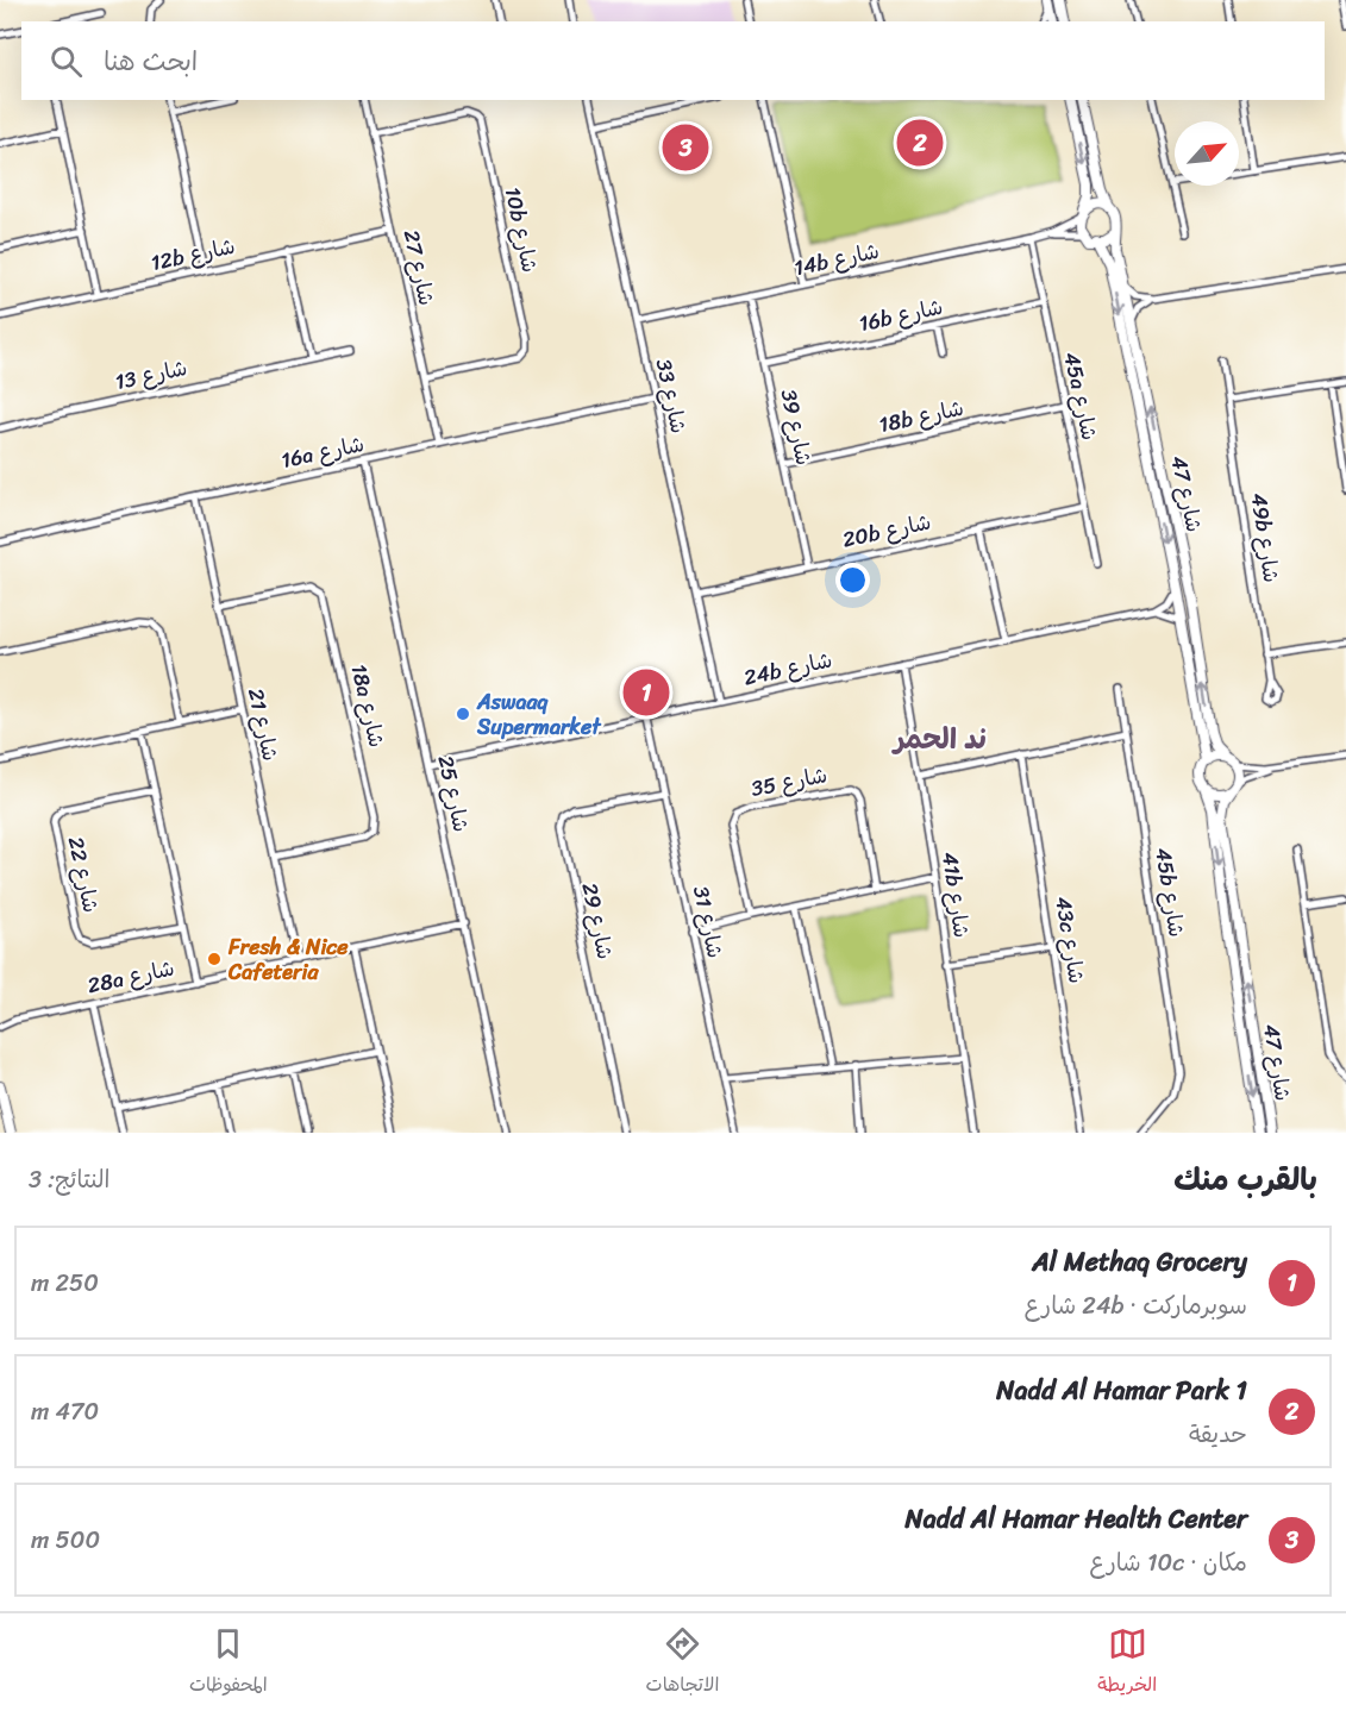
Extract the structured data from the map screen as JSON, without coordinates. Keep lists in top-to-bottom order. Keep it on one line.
{"streets":{"street":["10b شارع","12b شارع","14b شارع","شارع 27","16b شارع","شارع 13","شارع 33","45a شارع","18b شارع","شارع 39","16a شارع","شارع 47","20b شارع","49b شارع","24b شارع","18a شارع","شارع 21","شارع 35","شارع 25","شارع 22","45b شارع","41b شارع","شارع 29","شارع 31","43c شارع","28a شارع"]},"crossings":[["10b شارع","شارع 27"],["12b شارع","شارع 27"],["14b شارع","شارع 33"],["14b شارع","45a شارع"],["14b شارع","شارع 39"],["14b شارع","شارع 47"],["شارع 27","16a شارع"],["16b شارع","45a شارع"],["16b شارع","شارع 39"],["شارع 33","16a شارع"],["شارع 33","20b شارع"],["شارع 33","24b شارع"],["45a شارع","18b شارع"],["45a شارع","20b شارع"],["18b شارع","شارع 39"],["شارع 39","20b شارع"],["16a شارع","شارع 21"],["16a شارع","شارع 25"],["شارع 47","24b شارع"],["24b شارع","شارع 25"],["24b شارع","41b شارع"],["24b شارع","شارع 31"],["18a شارع","شارع 21"],["شارع 21","28a شارع"],["شارع 25","28a شارع"],["شارع 29","شارع 31"]],"districts":["ند الحمر"],"places":["Aswaaq Supermarket","Fresh & Nice Cafeteria"],"north":"top right","page":{"search":"ابحث هنا","pins":["2","3","1"],"heading":["بالقرب منك","النتائج: 3"],"list":[{"mark":"1","name":"Al Methaq Grocery","note":"سوبرماركت · 24b شارع","value":"250 m"},{"mark":"2","name":"Nadd Al Hamar Park 1","note":"حديقة","value":"470 m"},{"mark":"3","name":"Nadd Al Hamar Health Center","note":"مكان · 10c شارع","value":"500 m"}],"nav":["الخريطة","الاتجاهات","المحفوظات"]}}
